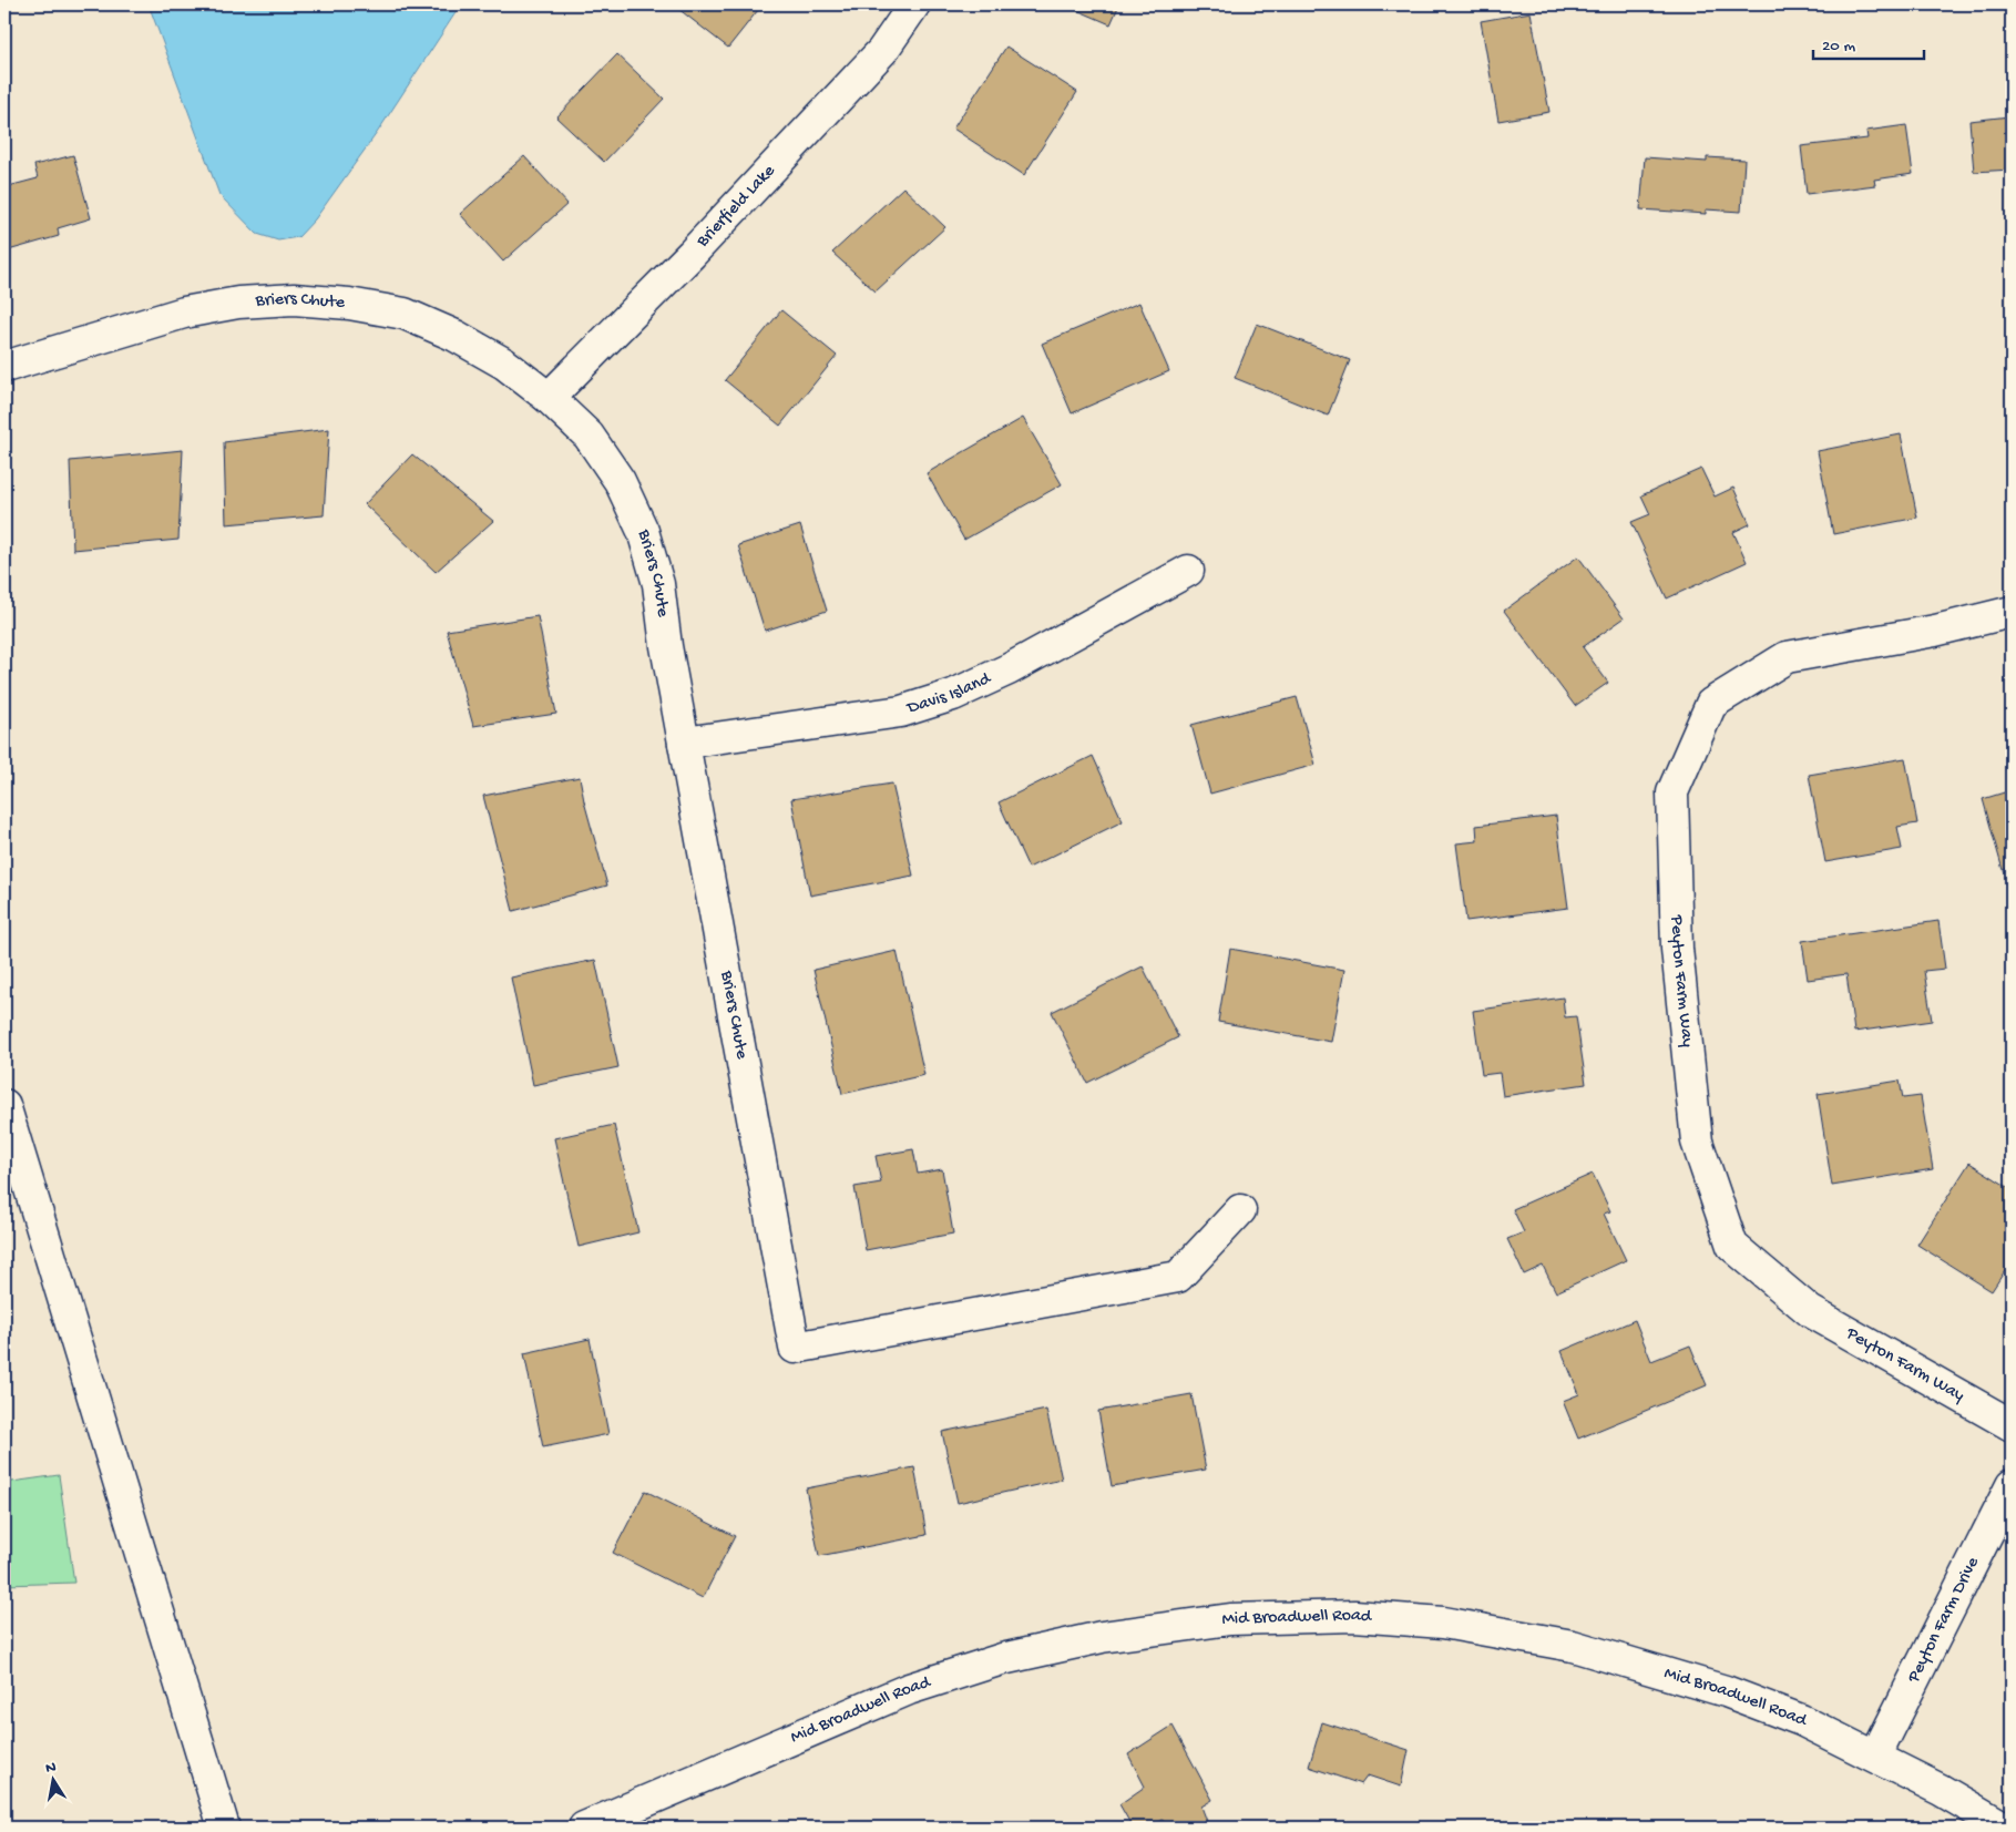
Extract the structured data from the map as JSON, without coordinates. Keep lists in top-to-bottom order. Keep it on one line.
{"streets":{"street":["Brierfield Lake","Briers Chute","Davis Island","Peyton Farm Way","Mid Broadwell Road","Peyton Farm Drive"]},"crossings":[["Brierfield Lake","Briers Chute"],["Briers Chute","Davis Island"],["Mid Broadwell Road","Peyton Farm Drive"]],"scale_bar":"20 m","north":"top"}
